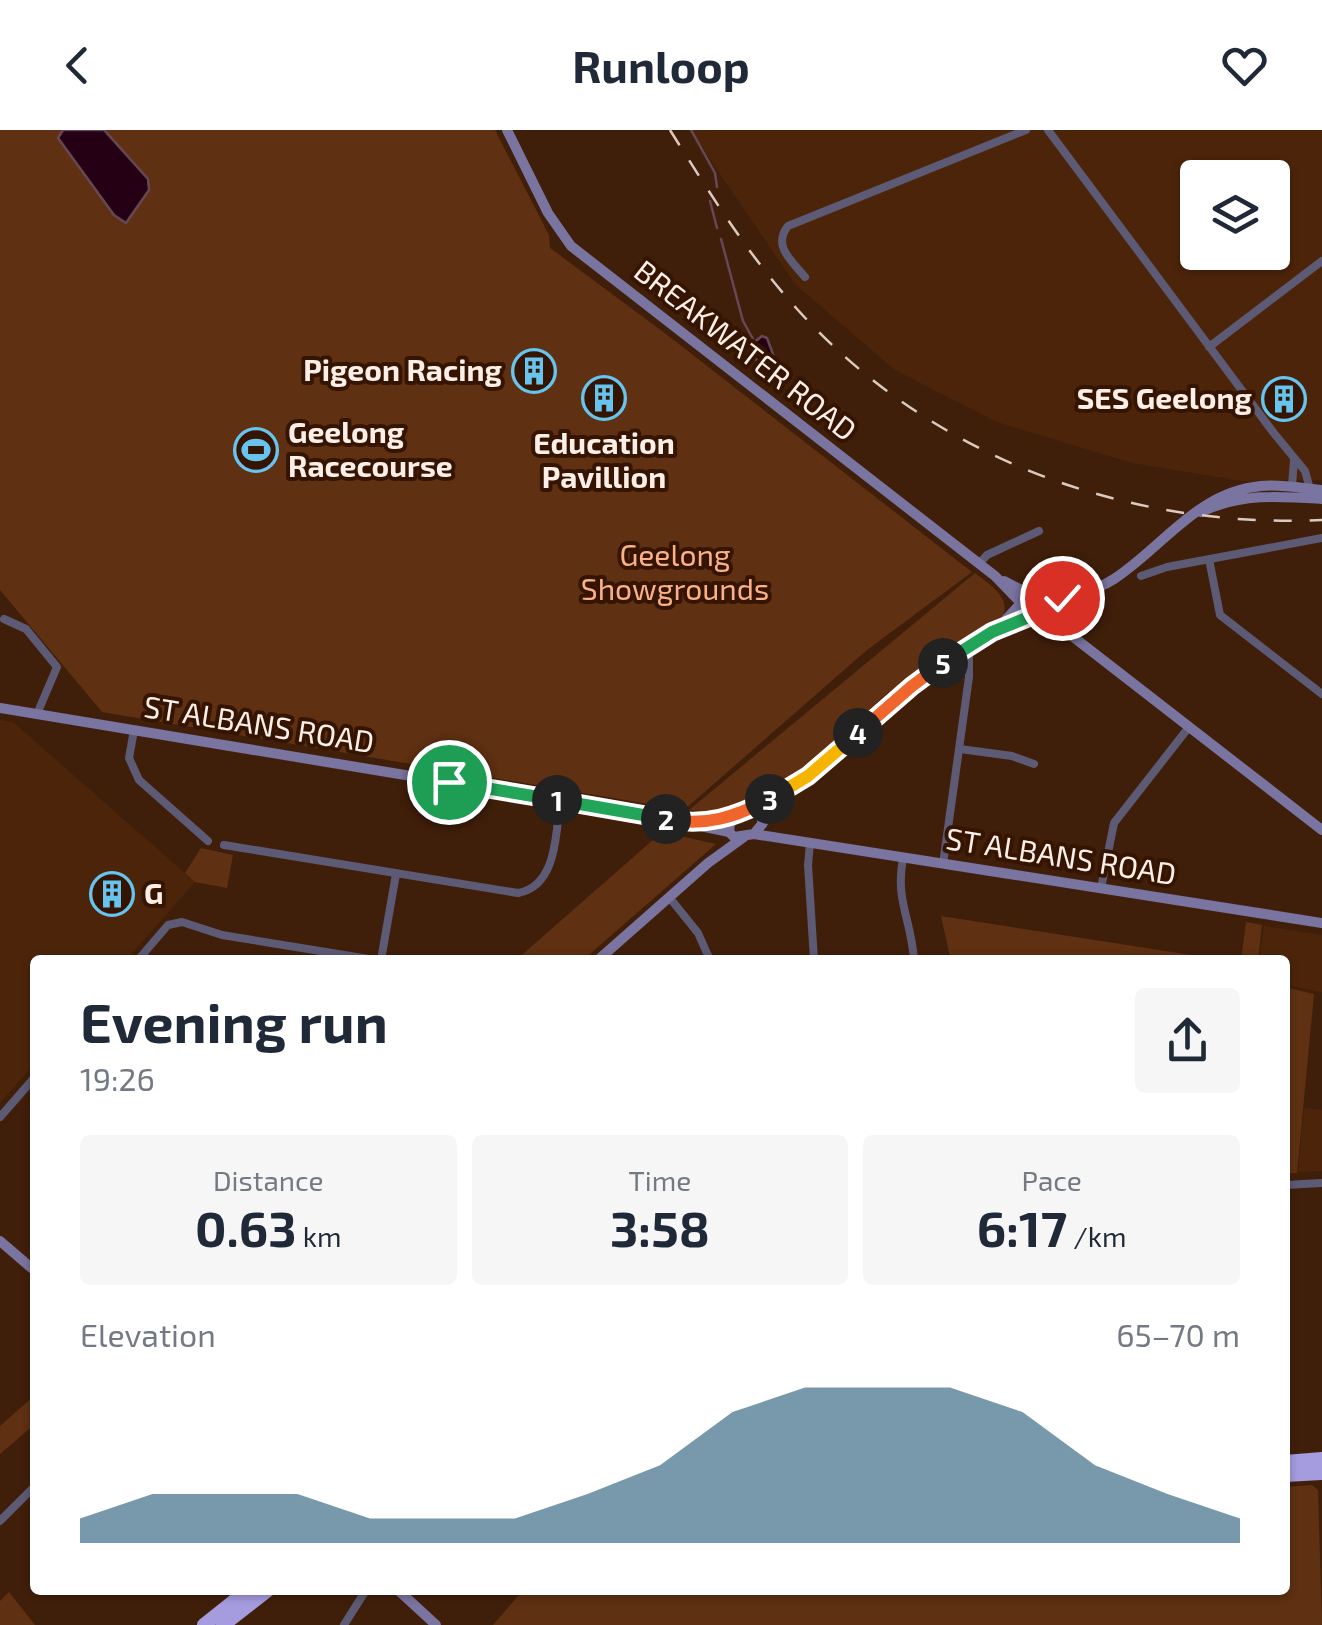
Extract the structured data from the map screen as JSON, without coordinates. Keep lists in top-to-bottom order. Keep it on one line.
{"streets":{"street":["BREAKWATER ROAD","ST ALBANS ROAD"]},"parks":["Geelong Showgrounds"],"places":{"building":["Pigeon Racing","Education Pavillion","SES Geelong","G"],"sports":["Geelong Racecourse"]},"page":{"header":"Runloop","pins":["5","4","3","1","2"],"heading":["Evening run","19:26"],"stats":[["Distance","0.63 km"],["Time","3:58"],["Pace","6:17 /km"]],"chart":["Elevation","65–70 m"]}}
